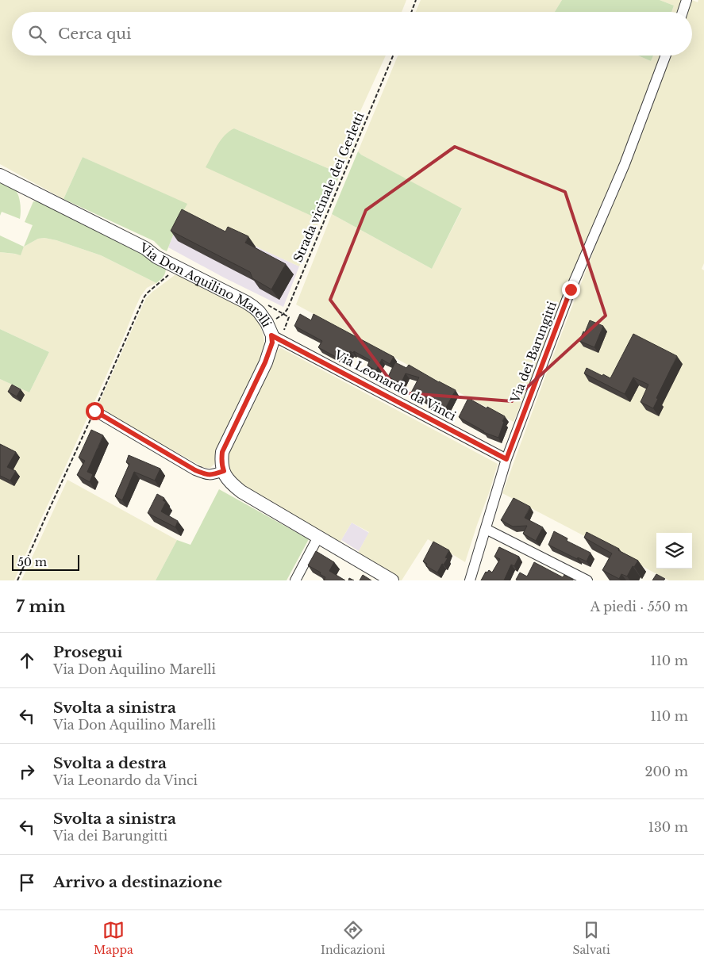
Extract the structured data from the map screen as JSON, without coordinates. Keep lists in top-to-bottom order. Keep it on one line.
{"streets":{"street":["Via Don Aquilino Marelli","Via dei Barungitti","Via Leonardo da Vinci"],"path":["Strada vicinale dei Gerletti"]},"crossings":[["Strada vicinale dei Gerletti","Via Don Aquilino Marelli"],["Via Don Aquilino Marelli","Via Leonardo da Vinci"],["Via dei Barungitti","Via Leonardo da Vinci"]],"scale_bar":"50 m","page":{"search":"Cerca qui","scale":"50 m","heading":["7 min","A piedi · 550 m"],"list":[["Prosegui","Via Don Aquilino Marelli","110 m"],["Svolta a sinistra","Via Don Aquilino Marelli","110 m"],["Svolta a destra","Via Leonardo da Vinci","200 m"],["Svolta a sinistra","Via dei Barungitti","130 m"],"Arrivo a destinazione"],"nav":["Mappa","Indicazioni","Salvati"]}}
